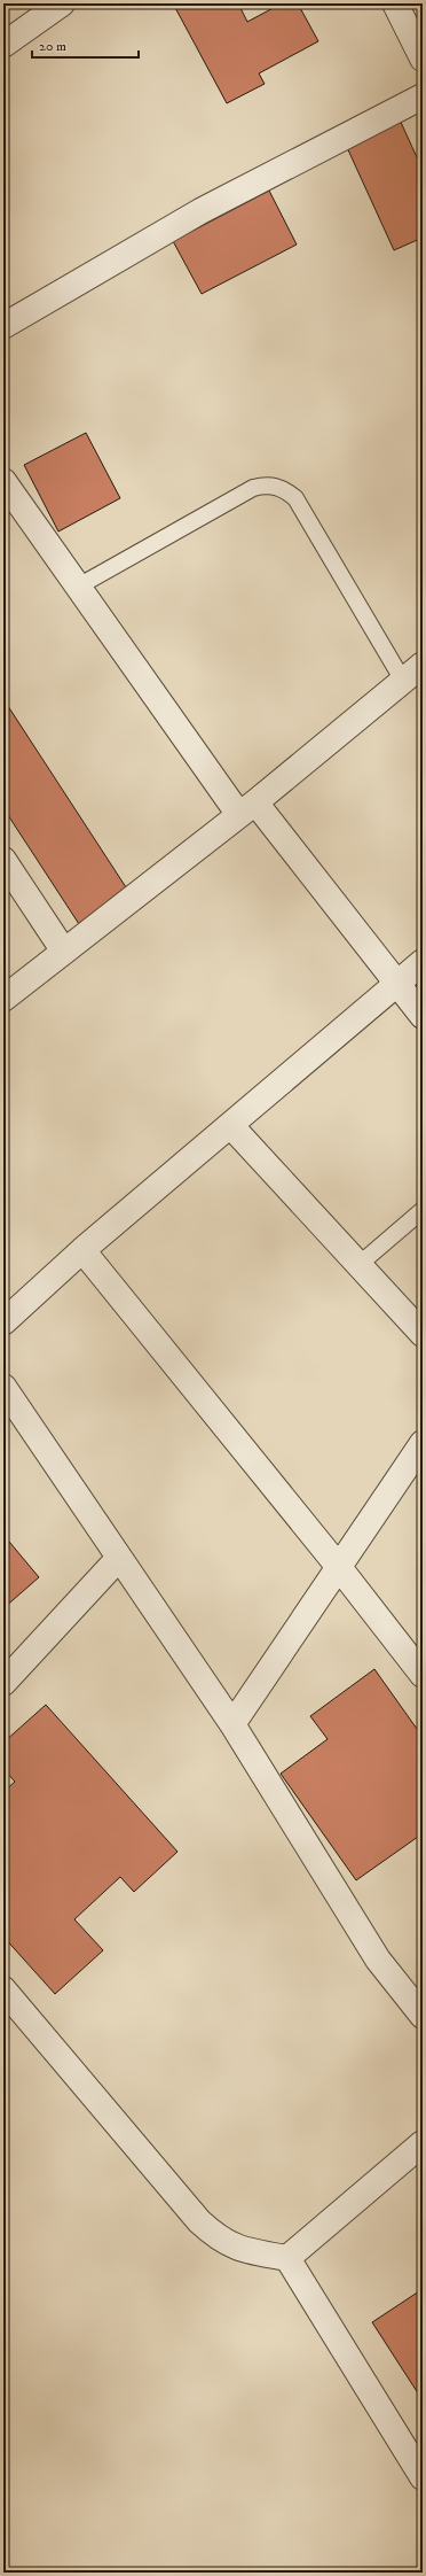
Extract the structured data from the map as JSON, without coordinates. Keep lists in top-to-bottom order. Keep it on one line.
{"scale_bar":"20 m"}
